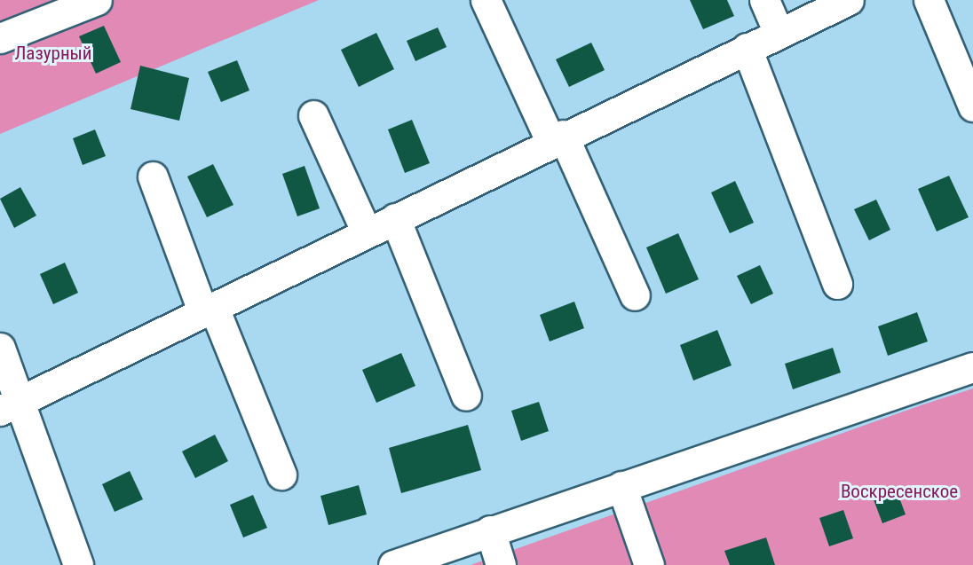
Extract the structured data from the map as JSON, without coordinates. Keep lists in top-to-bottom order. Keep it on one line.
{"parks":["Лазурный","Воскресенское"]}
